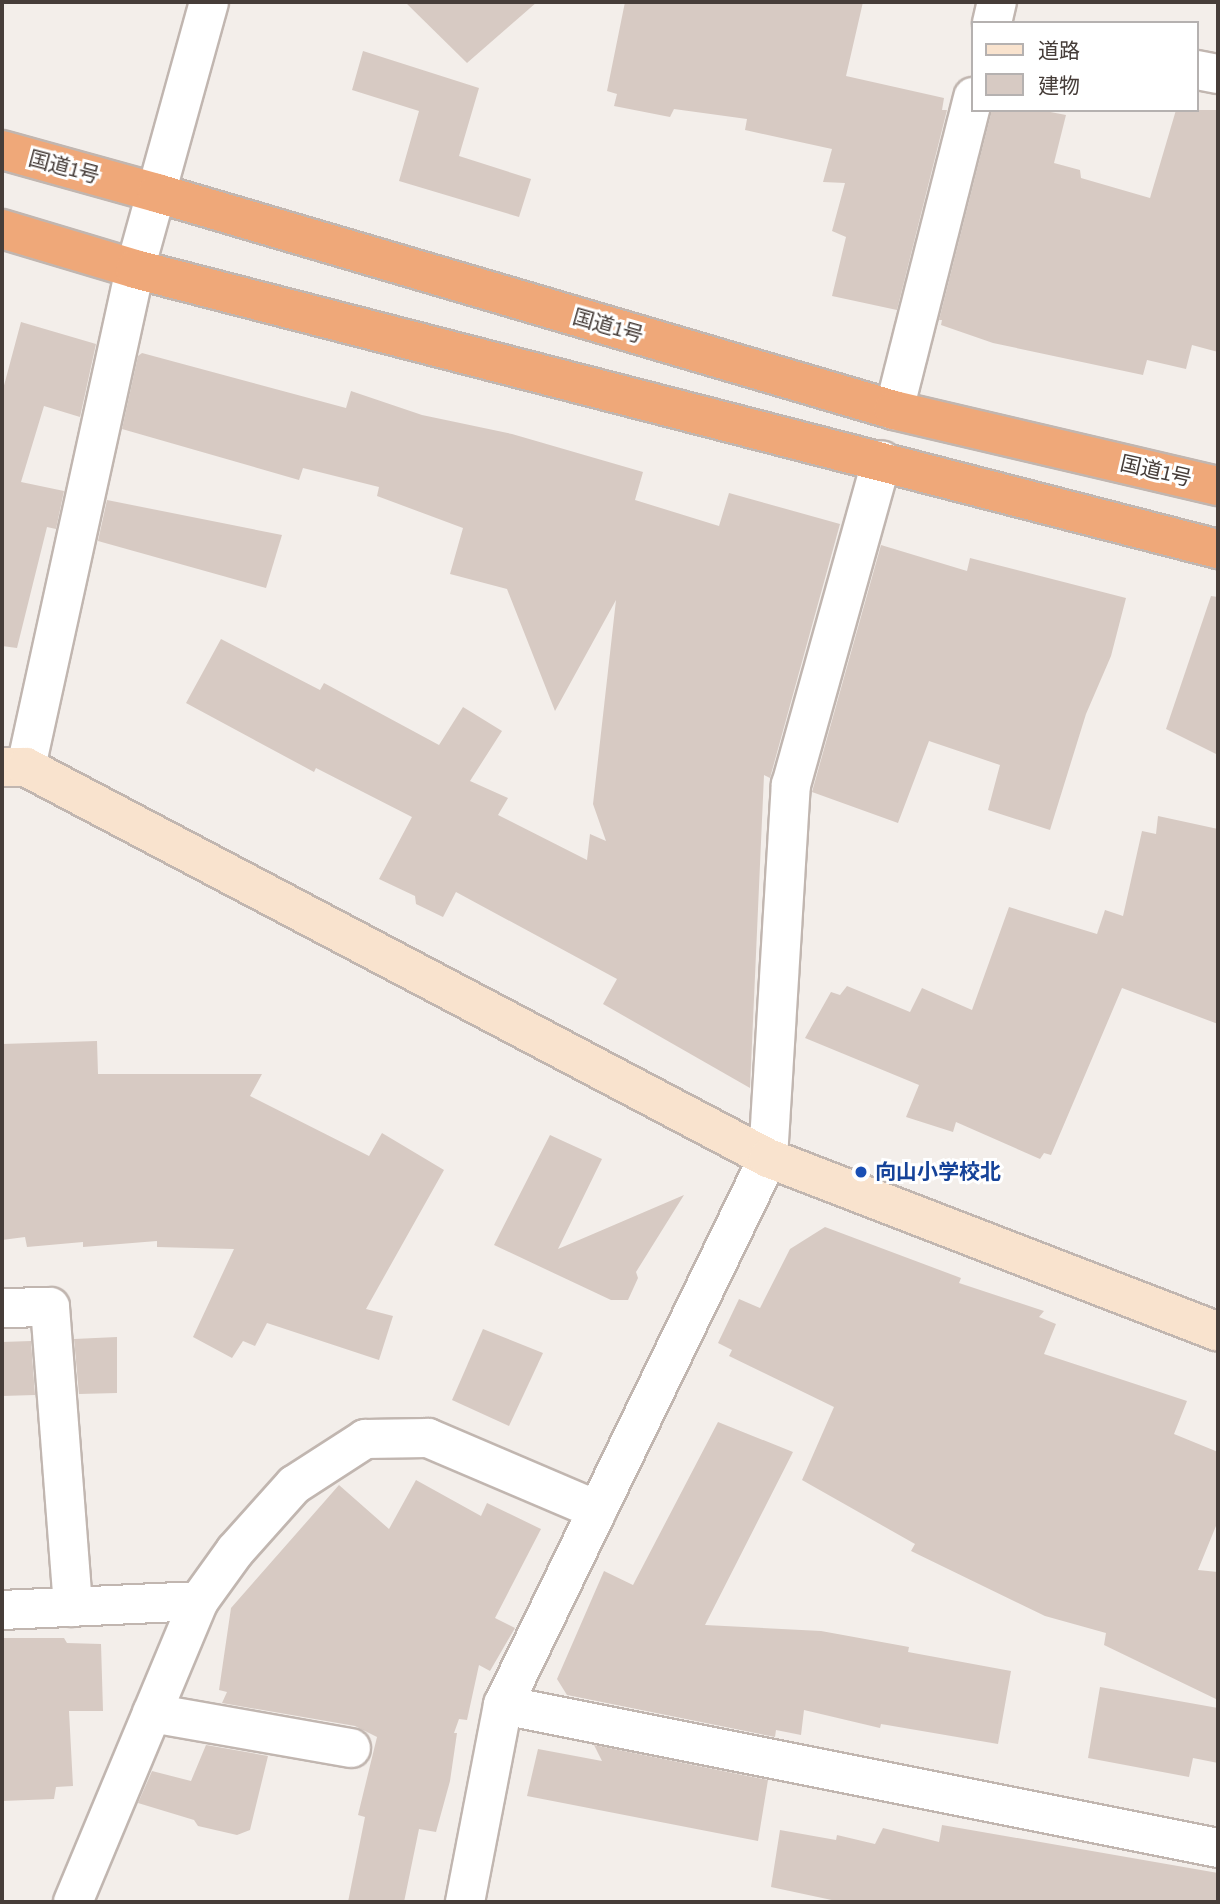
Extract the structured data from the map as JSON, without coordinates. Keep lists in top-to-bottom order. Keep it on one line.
{"streets":{"highway":["国道1号"]},"places":["向山小学校北"],"legend":["道路","建物"]}
